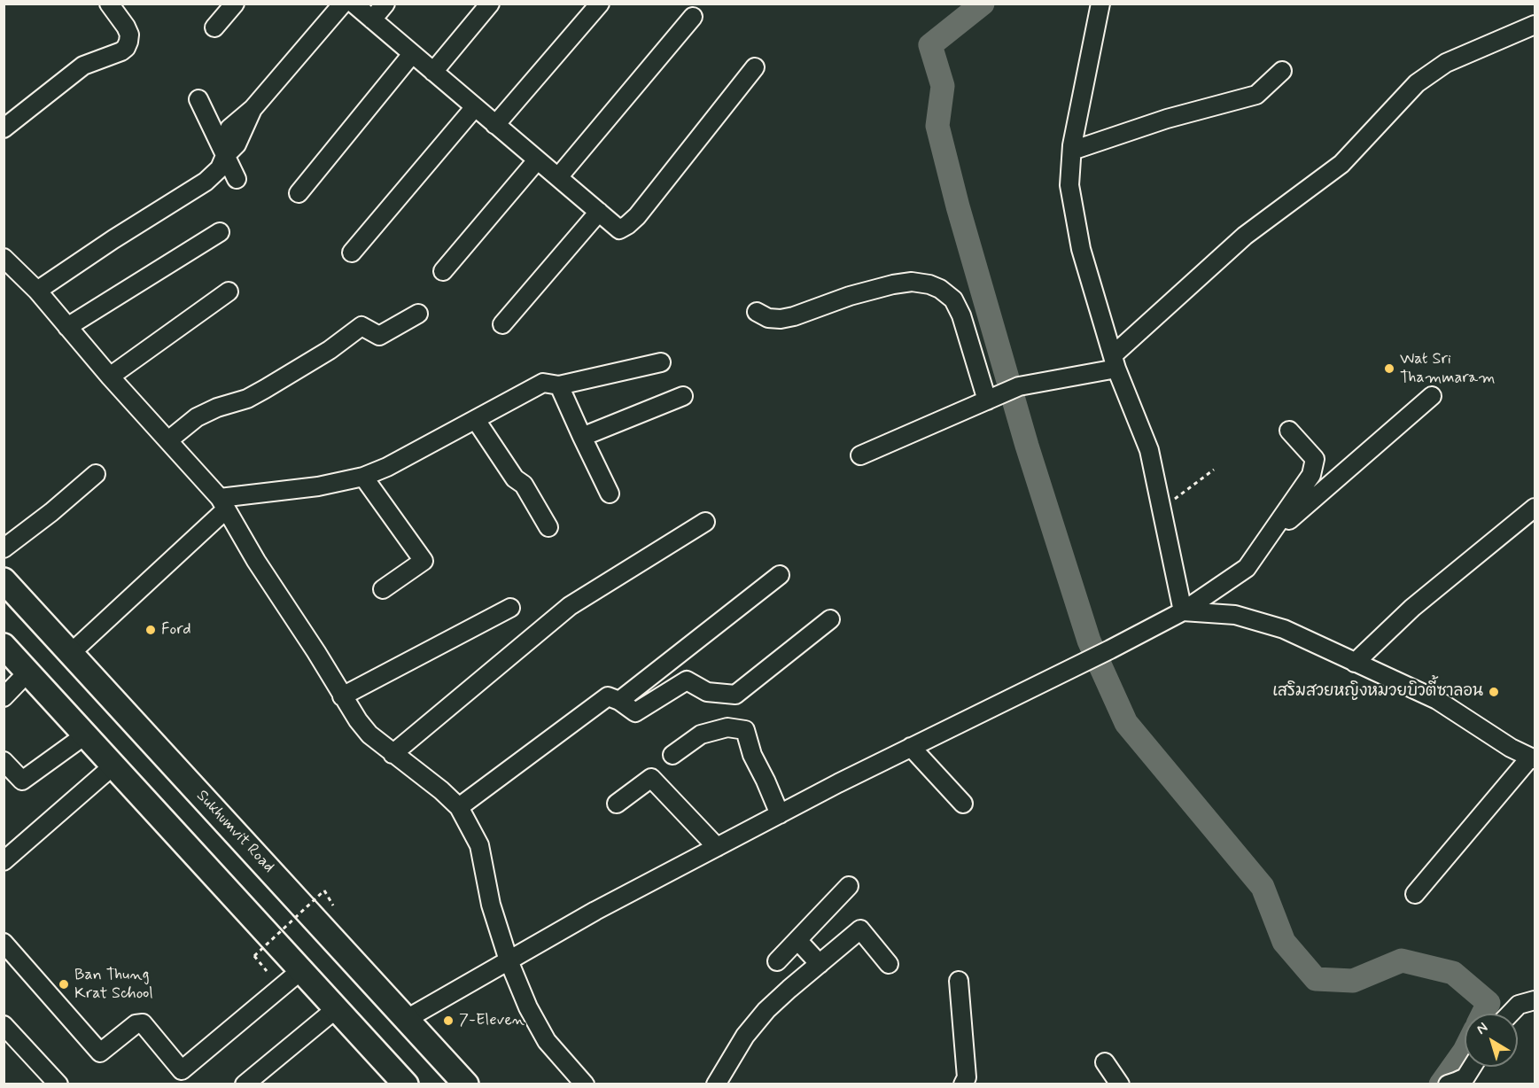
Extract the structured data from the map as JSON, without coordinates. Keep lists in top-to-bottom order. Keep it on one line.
{"streets":{"highway":["Sukhumvit Road"]},"places":["Wat Sri Thammaram","Ford","เสริมสวยหญิงหมวยบิวตี้ซาลอน","Ban Thung Krat School","7-Eleven"],"north":"top left"}
